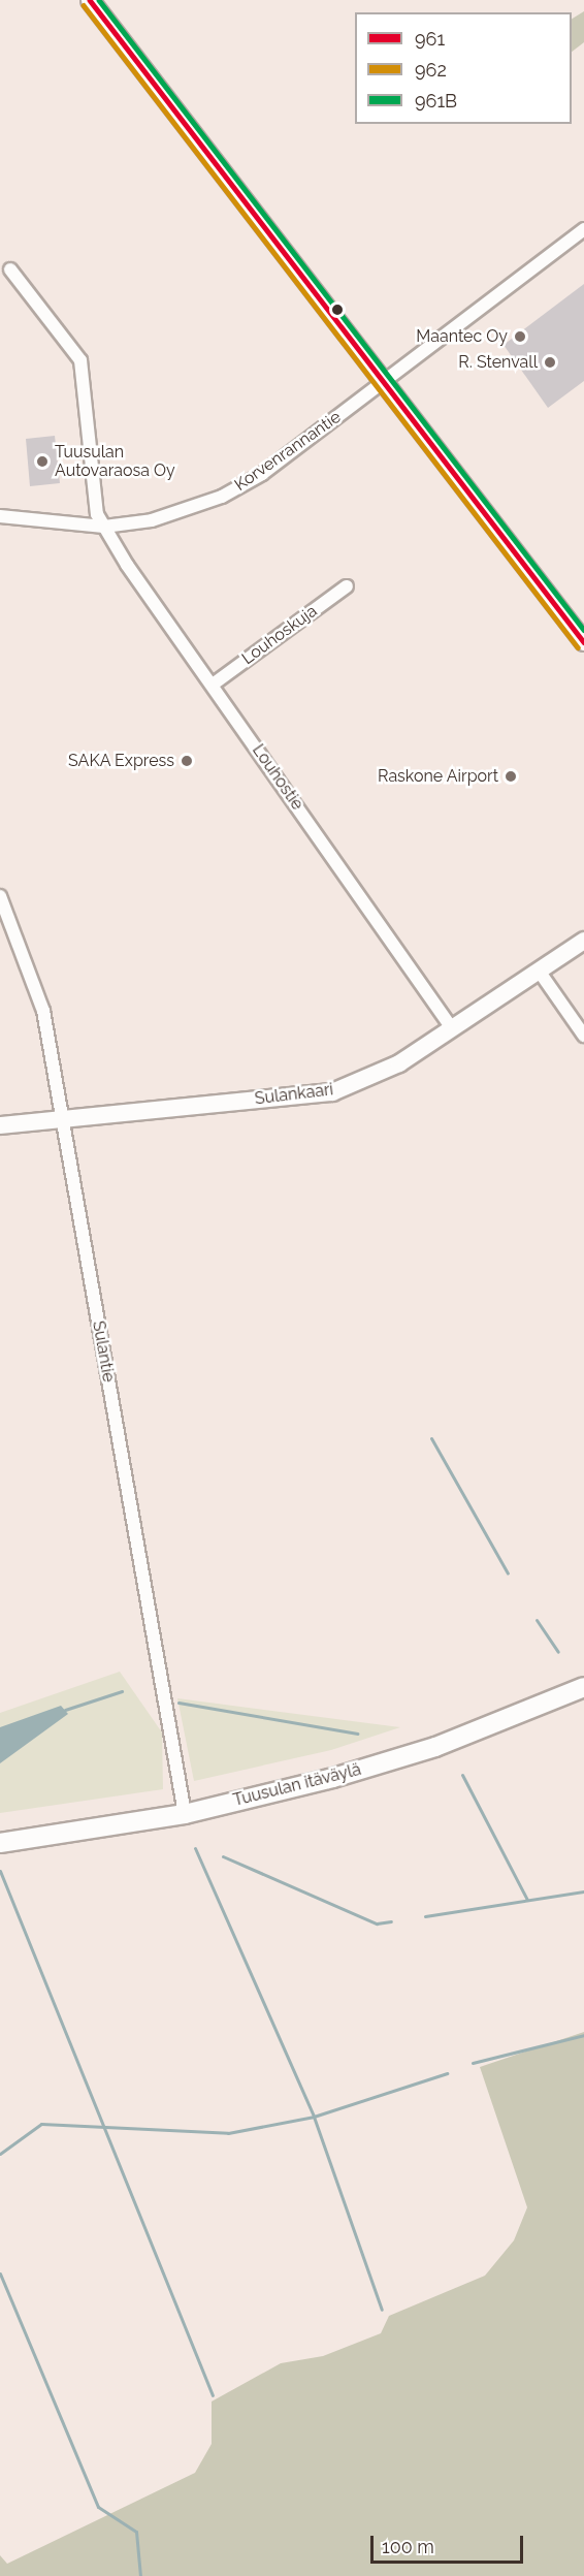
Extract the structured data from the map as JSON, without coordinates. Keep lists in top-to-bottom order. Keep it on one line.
{"streets":{"main road":["Tuusulan itäväylä"],"street":["Korvenrannantie","Louhoskuja","Louhostie","Sulankaari","Sulantie"]},"crossings":[["Korvenrannantie","Louhostie"],["Louhoskuja","Louhostie"],["Louhostie","Sulankaari"],["Sulankaari","Sulantie"],["Sulantie","Tuusulan itäväylä"]],"places":["Maantec Oy","R. Stenvall","Tuusulan Autovaraosa Oy","SAKA Express","Raskone Airport"],"lines":["transit line 961","transit line 961B","transit line 962"],"legend":["961","962","961B"],"scale_bar":"100 m"}
